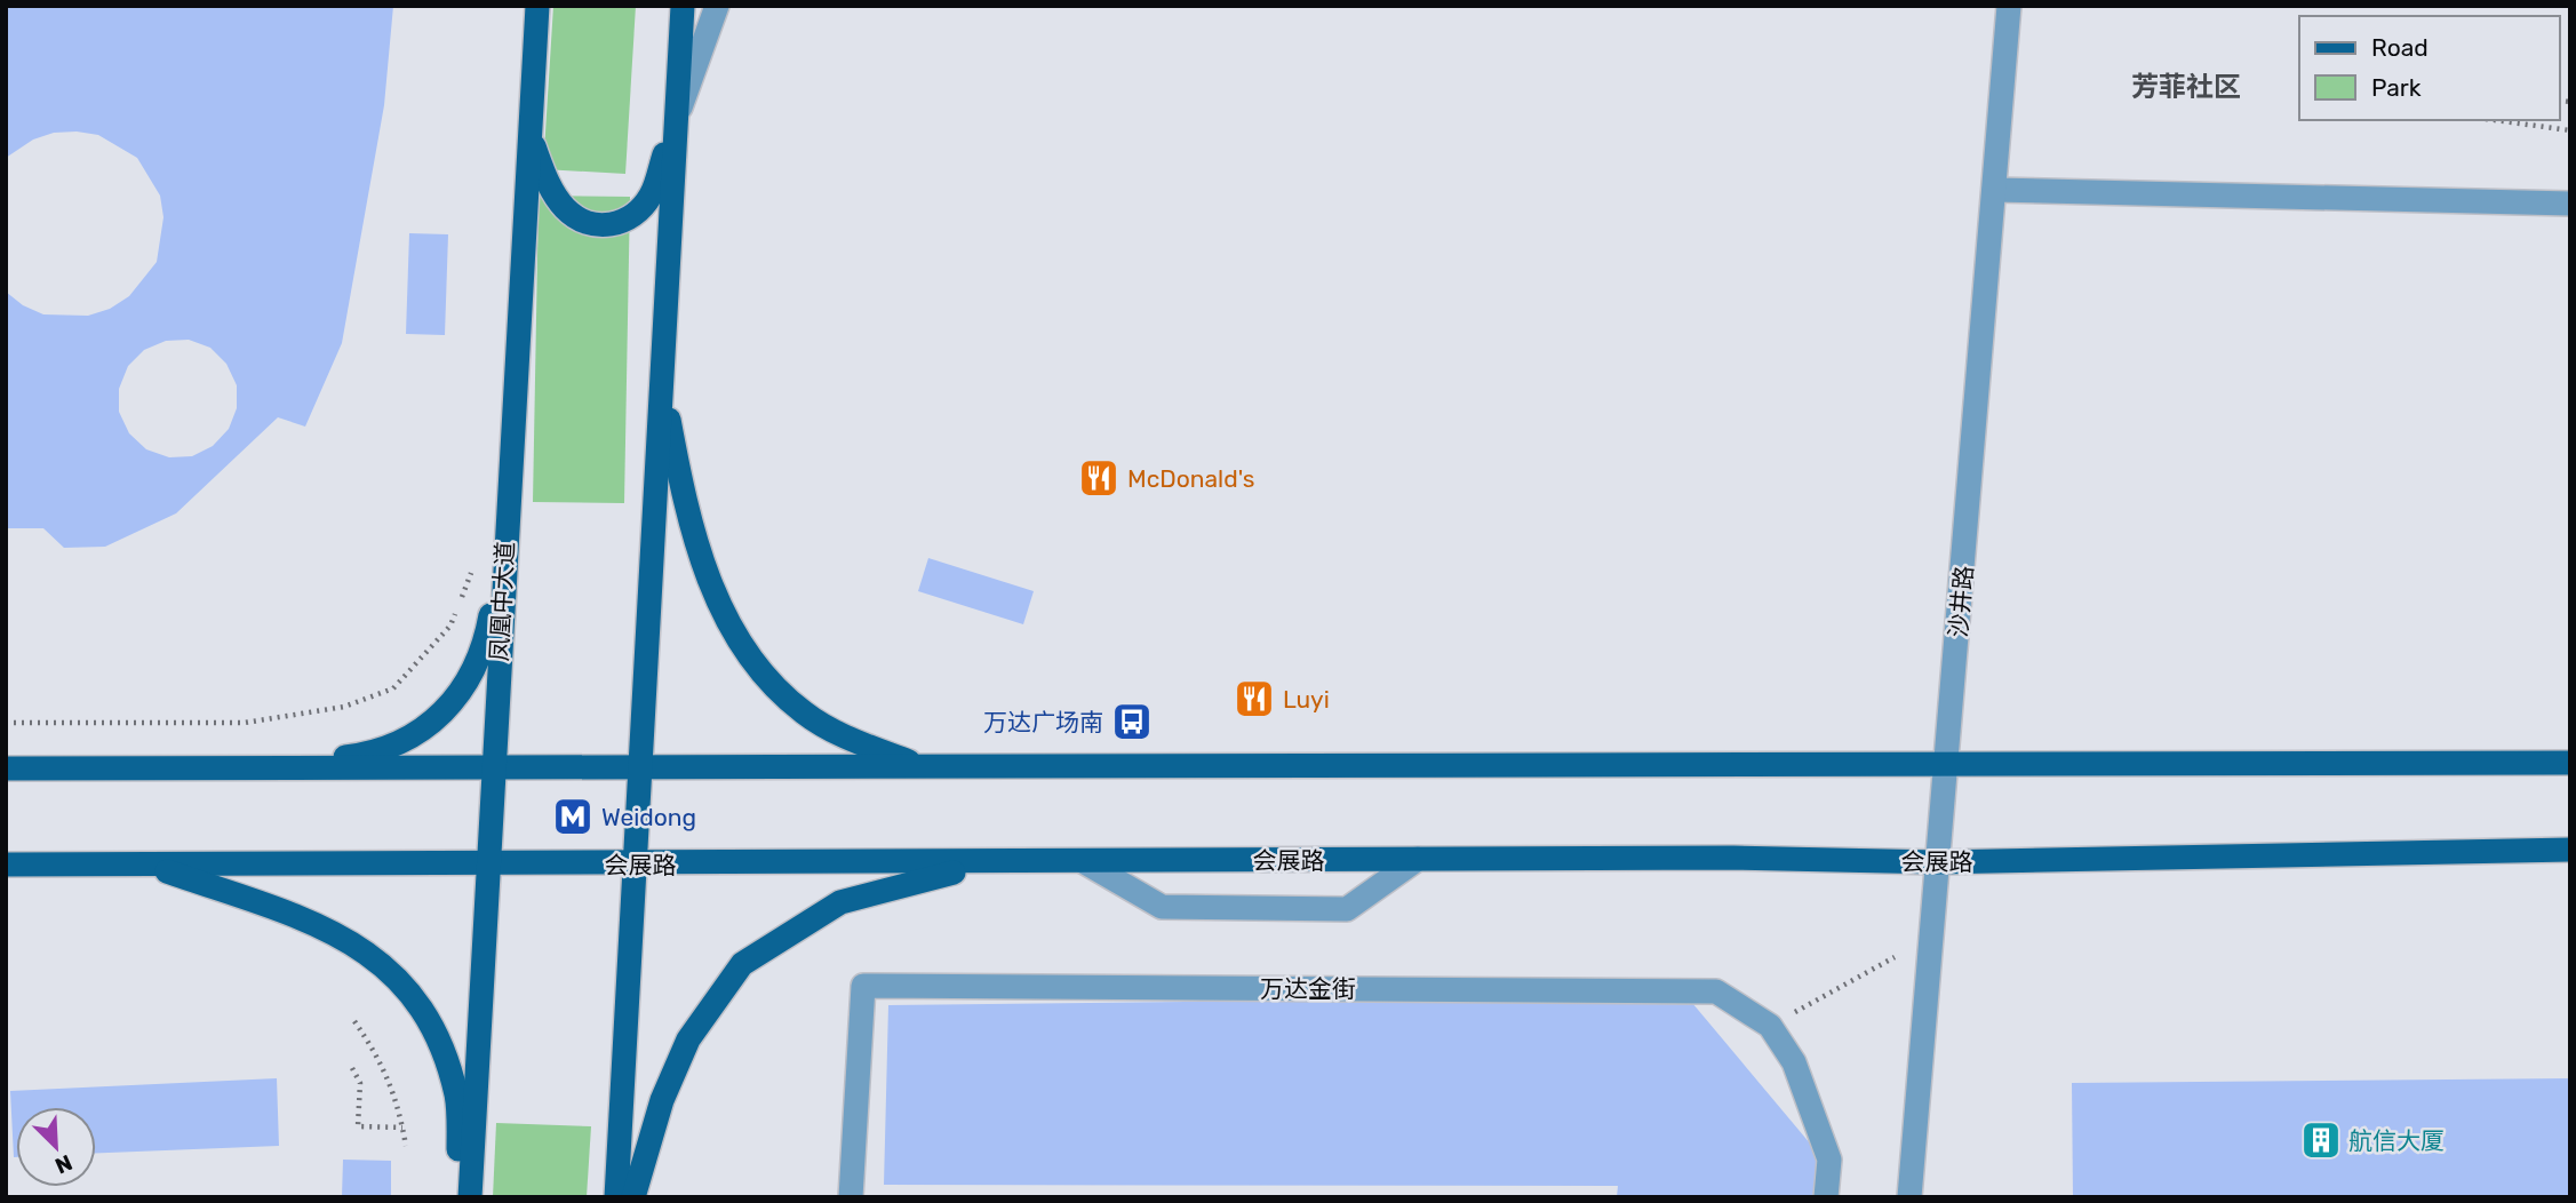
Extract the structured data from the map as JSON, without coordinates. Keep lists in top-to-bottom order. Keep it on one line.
{"streets":{"main road":["凤凰中大道","会展路"],"street":["沙井路","万达金街"]},"crossings":[["凤凰中大道","会展路"],["沙井路","会展路"]],"districts":["芳菲社区"],"places":{"restaurant":["McDonald's","Luyi"],"bus stop":["万达广场南"],"metro station":["Weidong"],"building":["航信大厦"]},"legend":["Road","Park"],"north":"bottom right"}
